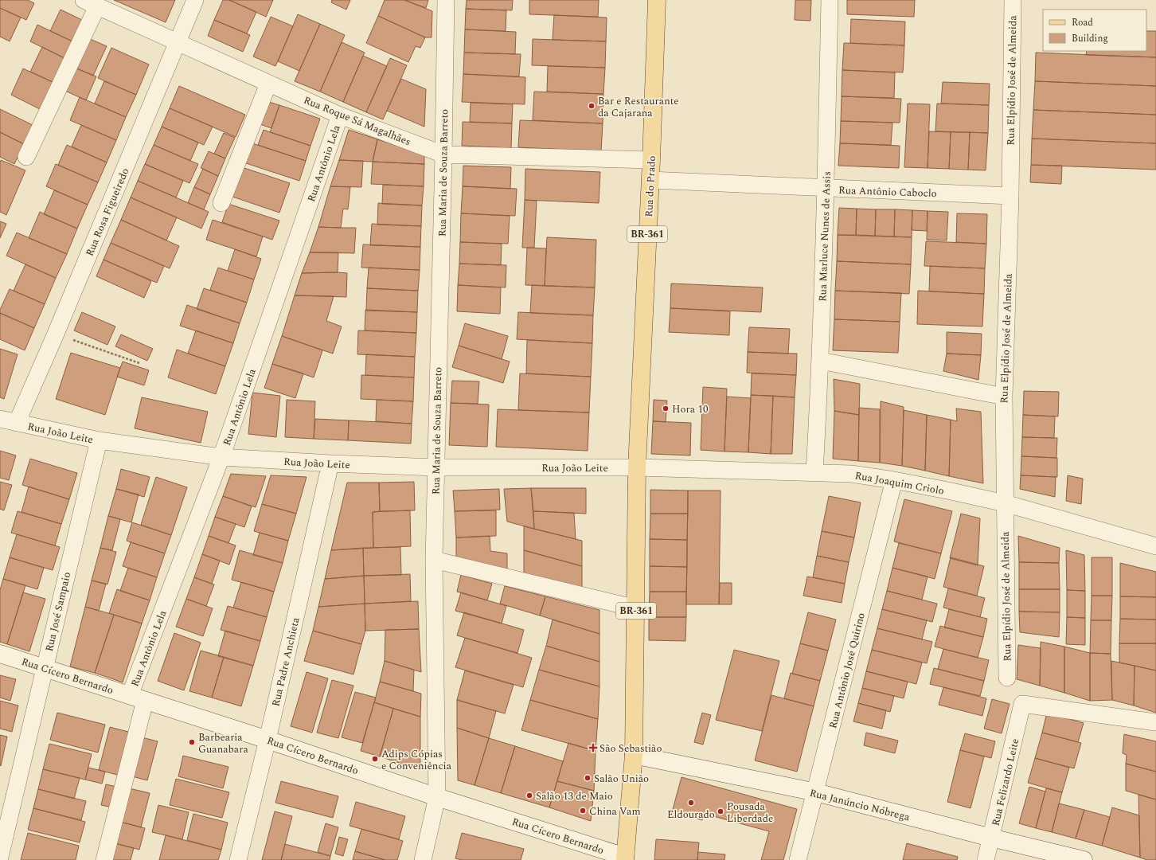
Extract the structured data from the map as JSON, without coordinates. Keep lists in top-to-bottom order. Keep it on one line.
{"streets":{"main road":["Rua do Prado","BR-361"],"street":["Rua Elpídio José de Almeida","Rua Roque Sá Magalhães","Rua Antônio Lela","Rua Maria de Souza Barreto","Rua Antônio Caboclo","Rua Rosa Figueiredo","Rua Marluce Nunes de Assis","Rua João Leite","Rua Joaquim Criolo","Rua José Sampaio","Rua Padre Anchieta","Rua Antônio José Quirino","Rua Cícero Bernardo","Rua Felizardo Leite","Rua Janúncio Nóbrega"]},"crossings":[["Rua Elpídio José de Almeida","Rua Antônio Caboclo"],["Rua Elpídio José de Almeida","Rua Joaquim Criolo"],["Rua Roque Sá Magalhães","Rua Antônio Lela"],["Rua Roque Sá Magalhães","Rua Maria de Souza Barreto"],["Rua Roque Sá Magalhães","Rua do Prado"],["Rua Roque Sá Magalhães","Rua Rosa Figueiredo"],["Rua Antônio Lela","Rua João Leite"],["Rua Antônio Lela","Rua Cícero Bernardo"],["Rua Maria de Souza Barreto","Rua João Leite"],["Rua Maria de Souza Barreto","Rua Cícero Bernardo"],["Rua do Prado","Rua Antônio Caboclo"],["Rua do Prado","BR-361"],["Rua do Prado","Rua João Leite"],["Rua do Prado","Rua Joaquim Criolo"],["Rua Antônio Caboclo","Rua Marluce Nunes de Assis"],["Rua Rosa Figueiredo","Rua João Leite"],["BR-361","Rua João Leite"],["BR-361","Rua Joaquim Criolo"],["BR-361","Rua Cícero Bernardo"],["BR-361","Rua Janúncio Nóbrega"],["Rua Marluce Nunes de Assis","Rua Joaquim Criolo"],["Rua João Leite","Rua Joaquim Criolo"],["Rua João Leite","Rua José Sampaio"],["Rua João Leite","Rua Padre Anchieta"],["Rua Joaquim Criolo","Rua Antônio José Quirino"],["Rua José Sampaio","Rua Cícero Bernardo"],["Rua Padre Anchieta","Rua Cícero Bernardo"],["Rua Antônio José Quirino","Rua Janúncio Nóbrega"],["Rua Felizardo Leite","Rua Janúncio Nóbrega"]],"places":{"other":["Bar e Restaurante da Cajarana","Hora 10","Barbearia Guanabara","Adips Cópias e Conveniência","Salão União","Salão 13 de Maio","Eldourado","China Vam","Pousada Liberdade"],"health":["São Sebastião"]},"legend":["Road","Building"]}
